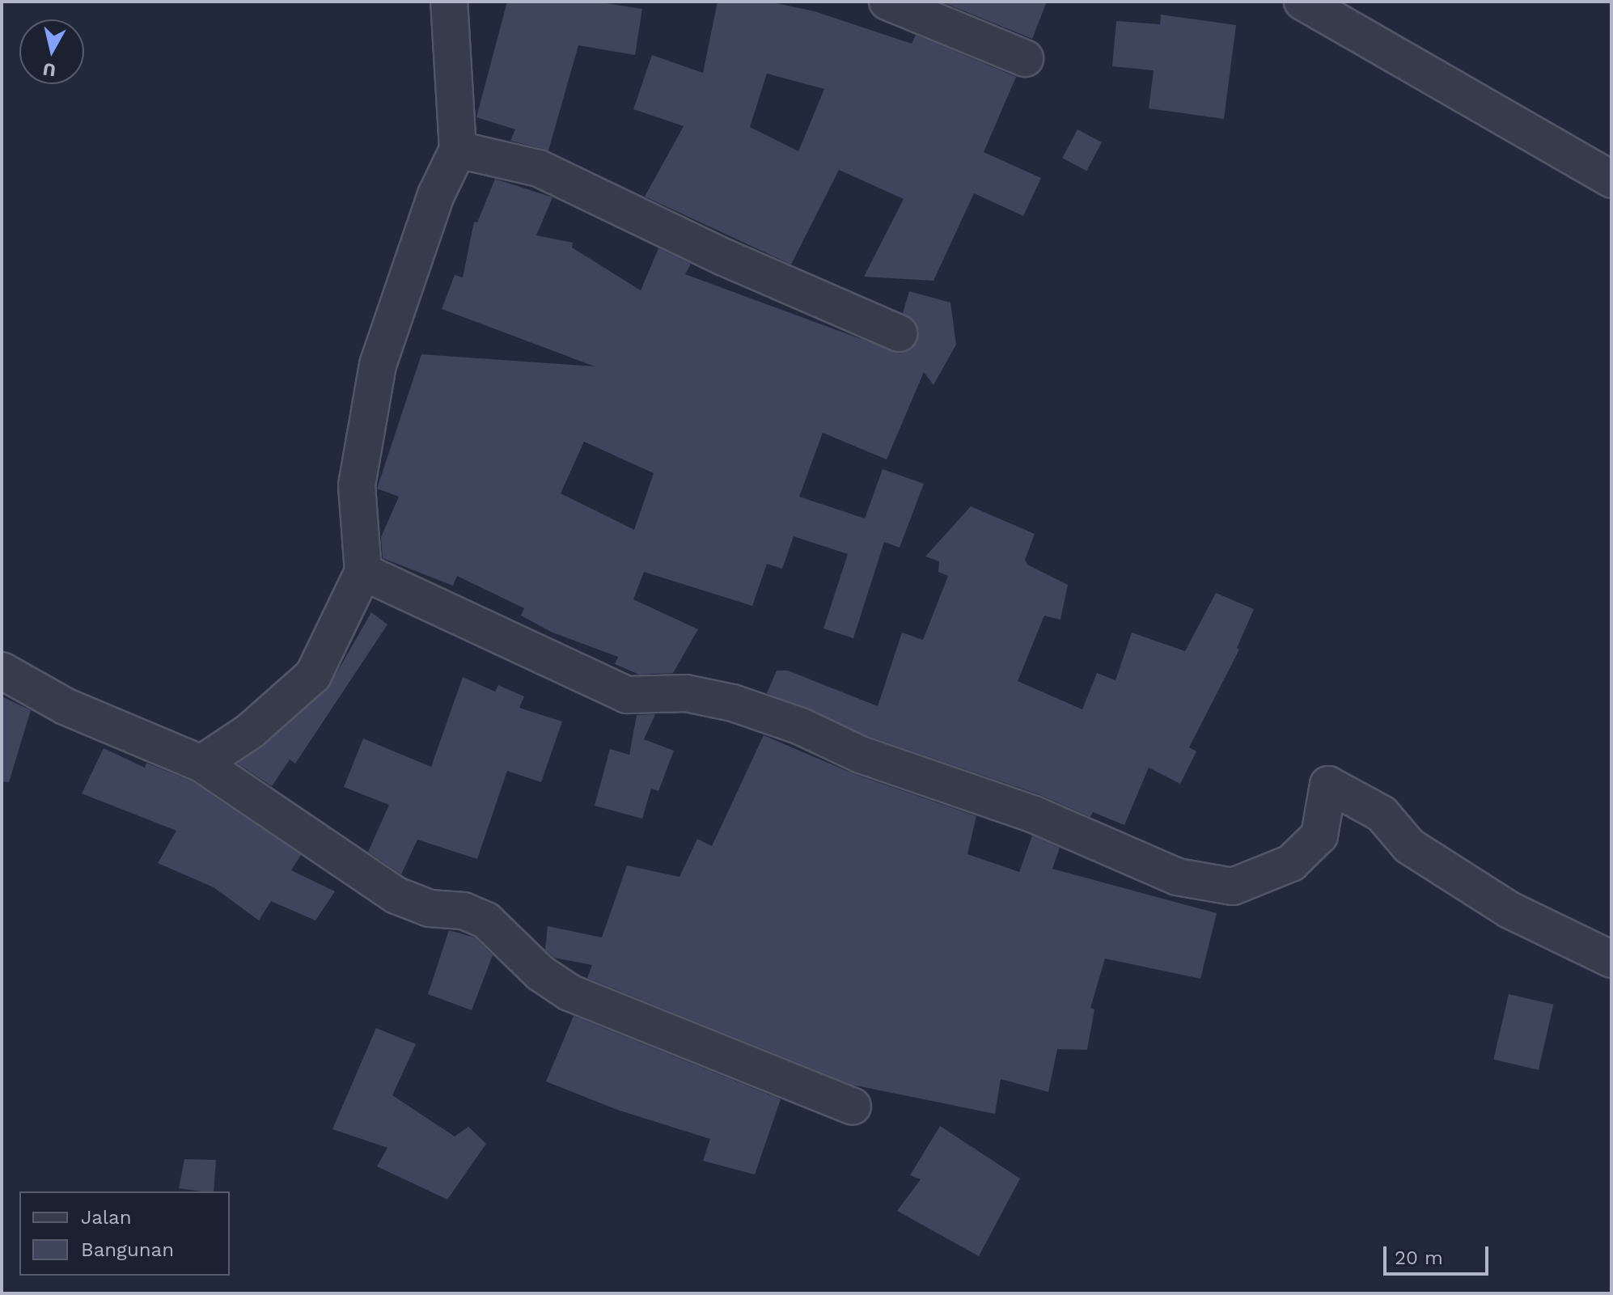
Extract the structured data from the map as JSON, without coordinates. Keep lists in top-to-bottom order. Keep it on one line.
{"legend":["Jalan","Bangunan"],"scale_bar":"20 m","north":"bottom"}
